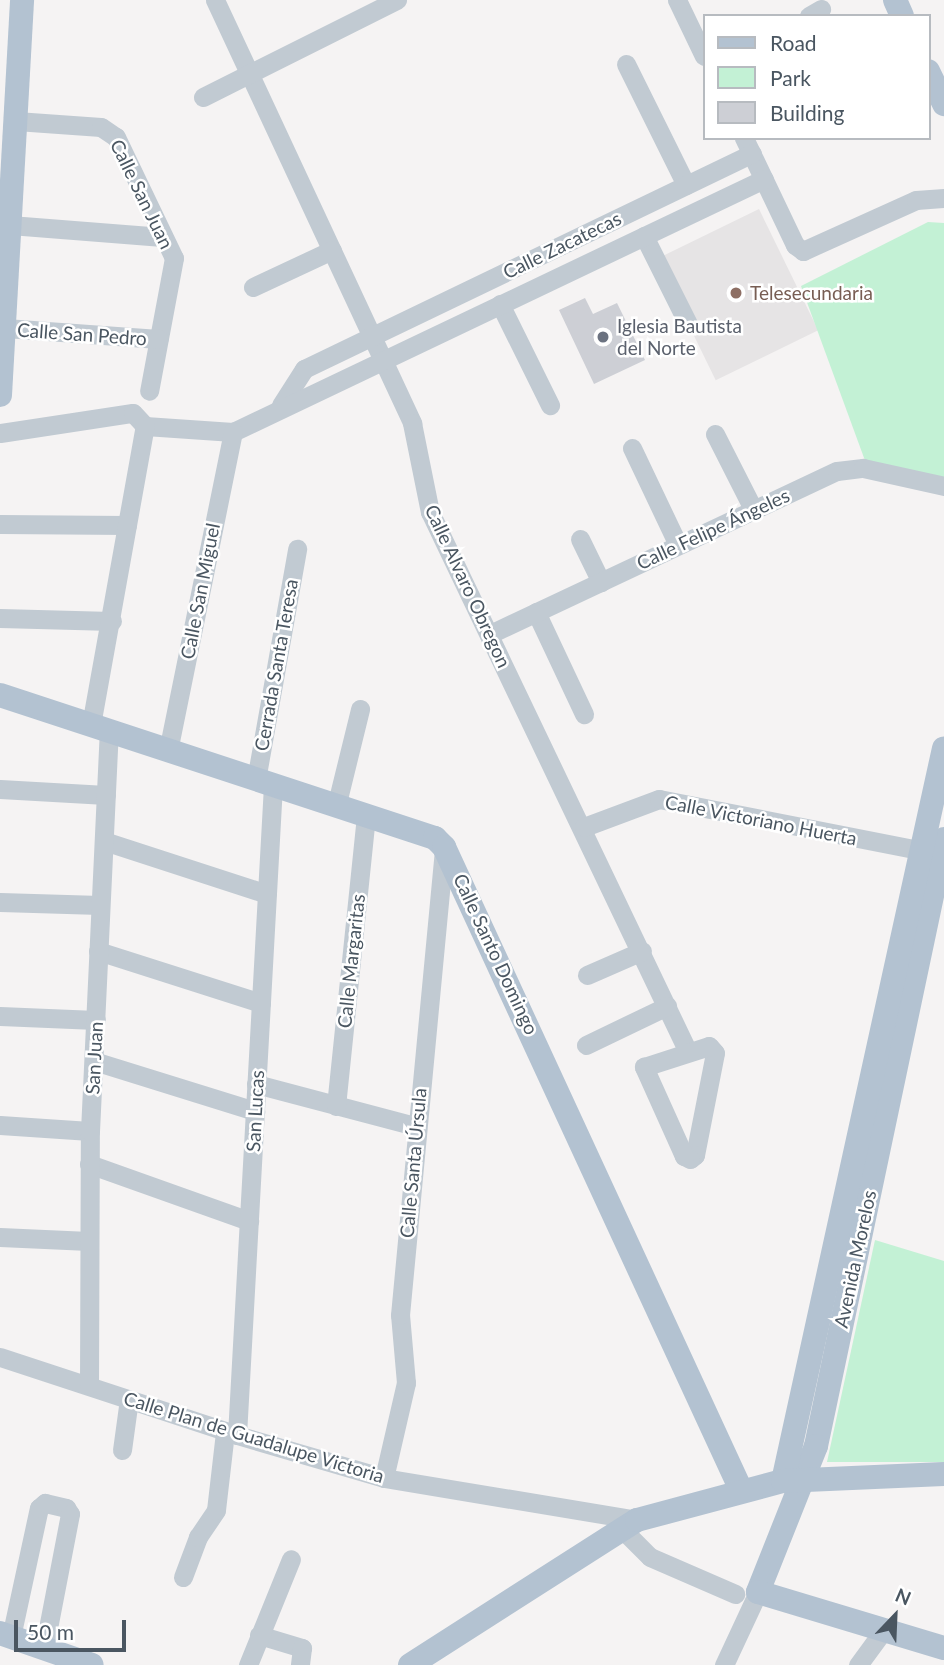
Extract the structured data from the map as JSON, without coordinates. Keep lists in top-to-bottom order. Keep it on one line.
{"streets":{"main road":["Calle Santo Domingo","Avenida Morelos"],"street":["Calle San Juan","Calle Zacatecas","Calle San Pedro","Calle Felipe Ángeles","Calle Alvaro Obregon","Calle San Miguel","Cerrada Santa Teresa","Calle Victoriano Huerta","Calle Margaritas","San Juan","San Lucas","Calle Santa Úrsula","Calle Plan de Guadalupe Victoria"]},"crossings":[["Calle San Juan","Calle San Pedro"],["Calle Zacatecas","Calle Alvaro Obregon"],["Calle Zacatecas","Calle San Miguel"],["Calle Felipe Ángeles","Calle Alvaro Obregon"],["Calle Alvaro Obregon","Calle Victoriano Huerta"],["Cerrada Santa Teresa","San Lucas"],["Calle Victoriano Huerta","Avenida Morelos"],["Calle Santo Domingo","Calle Santa Úrsula"],["San Juan","Calle Plan de Guadalupe Victoria"],["San Lucas","Calle Plan de Guadalupe Victoria"],["Calle Santa Úrsula","Calle Plan de Guadalupe Victoria"]],"places":["Telesecundaria","Iglesia Bautista del Norte"],"legend":["Road","Park","Building"],"scale_bar":"50 m","north":"top right"}
